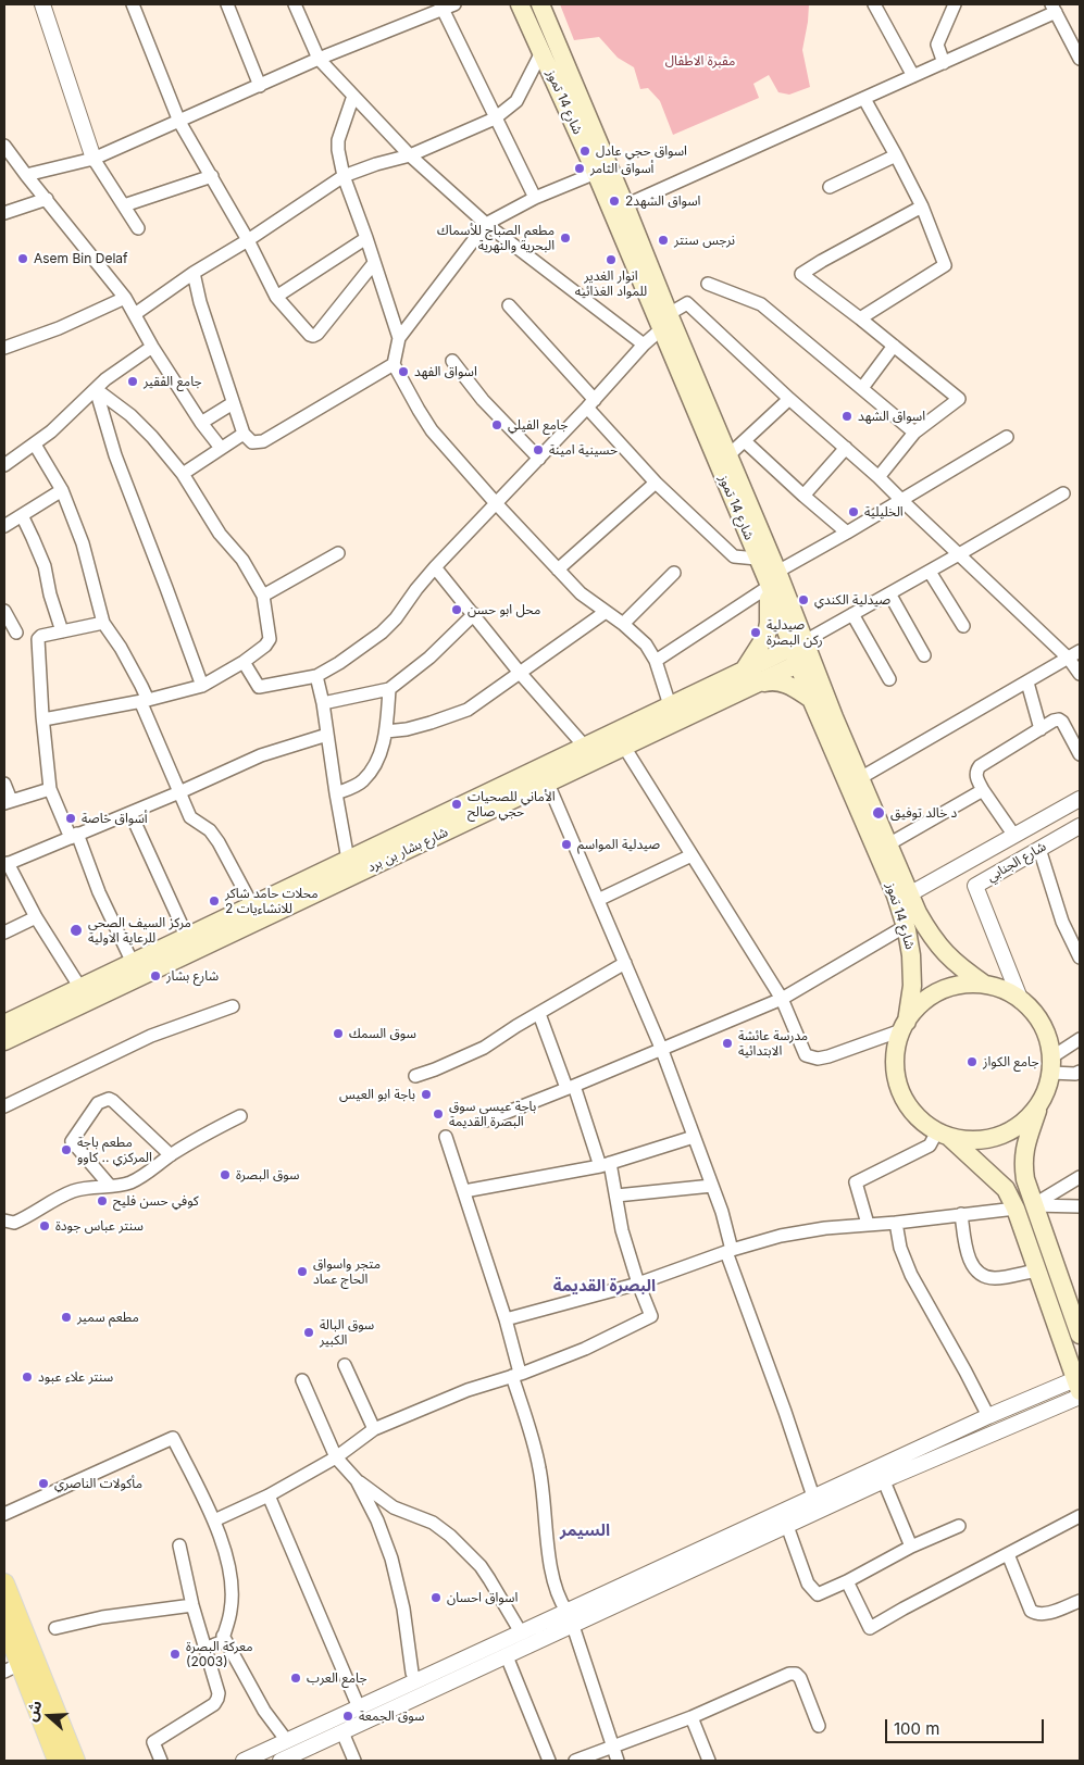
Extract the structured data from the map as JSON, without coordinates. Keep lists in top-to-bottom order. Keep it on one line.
{"streets":{"main road":["شارع 14 تموز","شارع بشار بن برد"],"street":["شارع الجنابي"]},"crossings":[["شارع 14 تموز","شارع بشار بن برد"],["شارع 14 تموز","شارع الجنابي"]],"districts":["البصرة القديمة","السيمر"],"parks":["مقبرة الاطفال"],"places":["اسواق حجي عادل","أسواق الثامر","اسواق الشهد2","مطعم الصباح للأسماك البحرية والنهرية","نرجس سنتر","Asem Bin Delaf","انوار الغدير للمواد الغذائيه","اسواق الفهد","جامع الفقير","اسواق الشهد","جامع الفيلي","حسينية امينة","الخليلية","صيدلية الكندي","محل ابو حسن","صيدلية ركن البصرة","الأماني للصحيات حجي صالح","د خالد توفيق","أسواق خاصة","صيدلية المواسم","محلات حامد شاكر للانشاءيات 2","مركز السيف الصحي للرعاية الاولية","شارع بشار","سوق السمك","مدرسة عائشة الابتدائية","جامع الكواز","باجة ابو العيس","باجة عيسى سوق البصرة القديمة","مطعم باجة المركزي .. كاوو","سوق البصرة","كوفي حسن فليح","سنتر عباس جودة","متجر واسواق الحاج عماد","مطعم سمير","سوق البالة الكبير","سنتر علاء عبود","مأكولات الناصري","اسواق احسان","معركة البصرة (2003)","جامع العرب","سوق الجمعة"],"scale_bar":"100 m","north":"left"}
